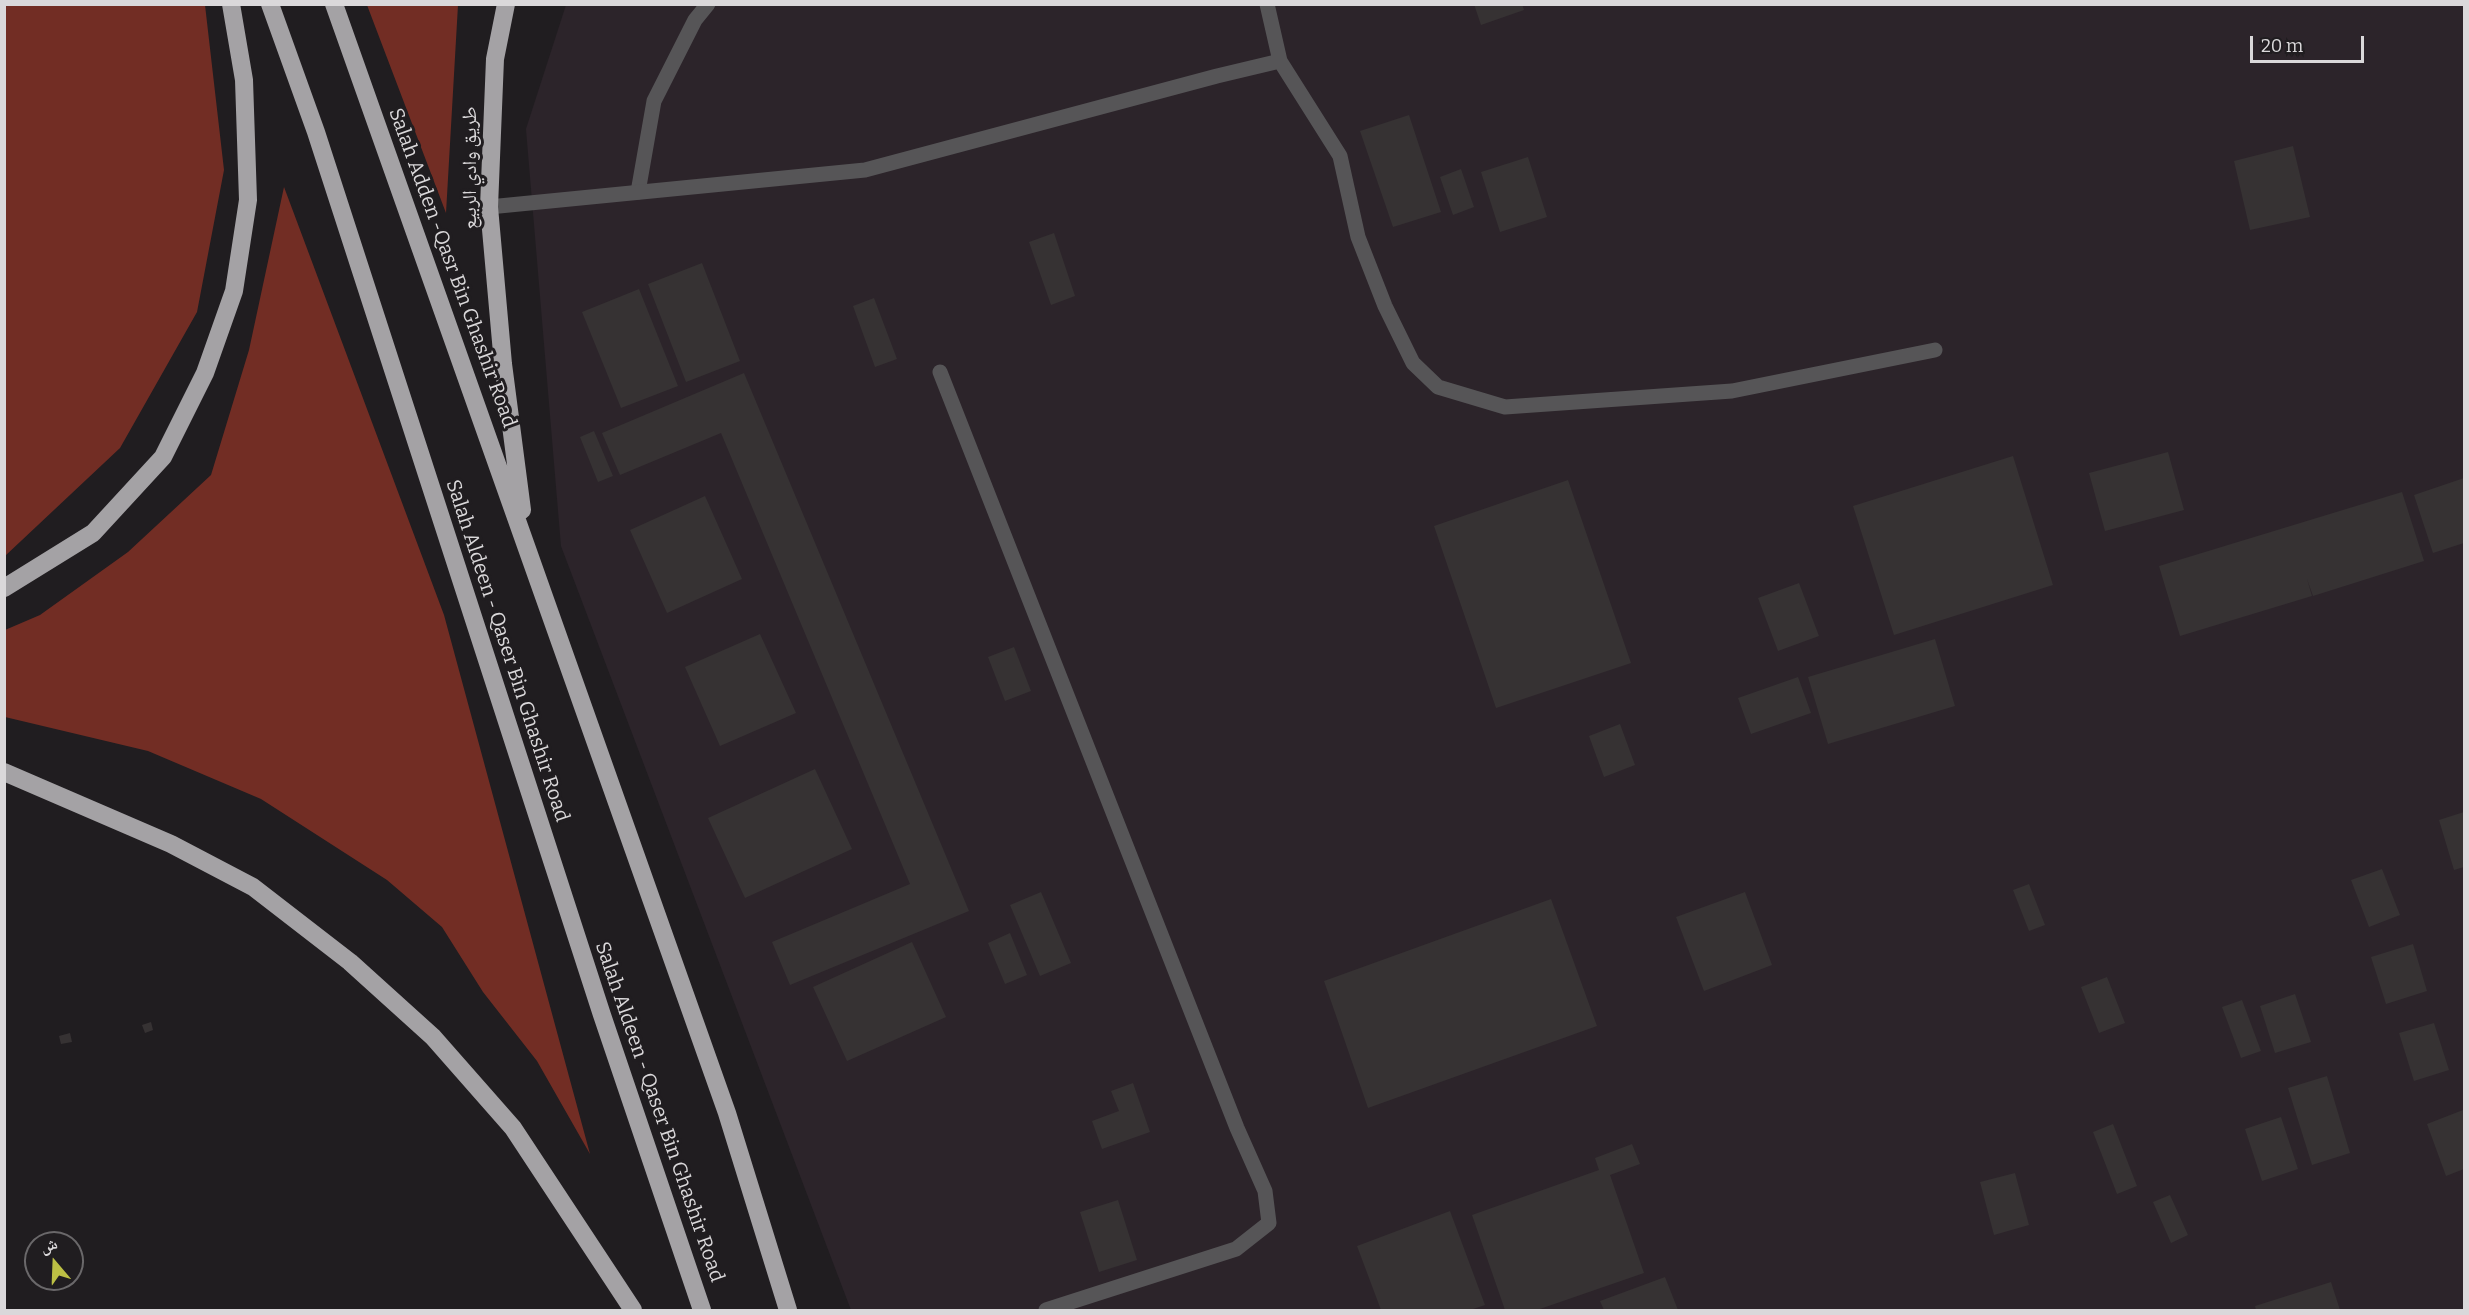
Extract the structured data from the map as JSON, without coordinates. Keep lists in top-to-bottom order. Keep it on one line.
{"streets":{"highway":["طريق وادي الربيع","Salah Adden -Qasr Bin Ghashir Road","Salah Aldeen - Qaser Bin Ghashir Road"]},"crossings":[["طريق وادي الربيع","Salah Adden -Qasr Bin Ghashir Road"]],"scale_bar":"20 m","north":"top"}
